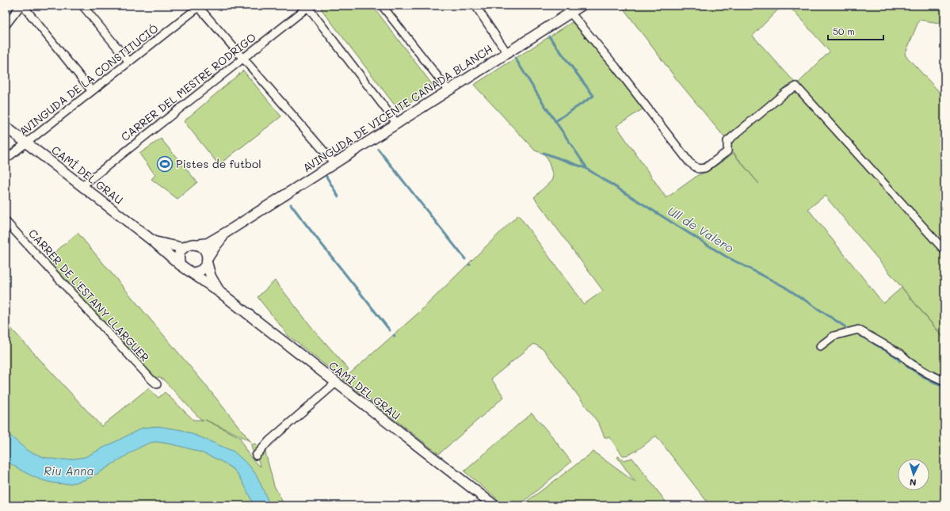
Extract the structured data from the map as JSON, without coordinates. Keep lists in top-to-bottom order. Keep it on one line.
{"streets":{"street":["AVINGUDA DE LA CONSTITUCIÓ","CARRER DEL MESTRE RODRIGO","AVINGUDA DE VICENTE CAÑADA BLANCH","CAMÍ DEL GRAU","CARRER DE L'ESTANY LLARGUER"]},"crossings":[["AVINGUDA DE LA CONSTITUCIÓ","CAMÍ DEL GRAU"],["CARRER DEL MESTRE RODRIGO","CAMÍ DEL GRAU"],["AVINGUDA DE VICENTE CAÑADA BLANCH","CAMÍ DEL GRAU"]],"water":["Ull de Valero","Riu Anna"],"places":{"sports":["Pistes de futbol"]},"scale_bar":"50 m","north":"bottom"}
